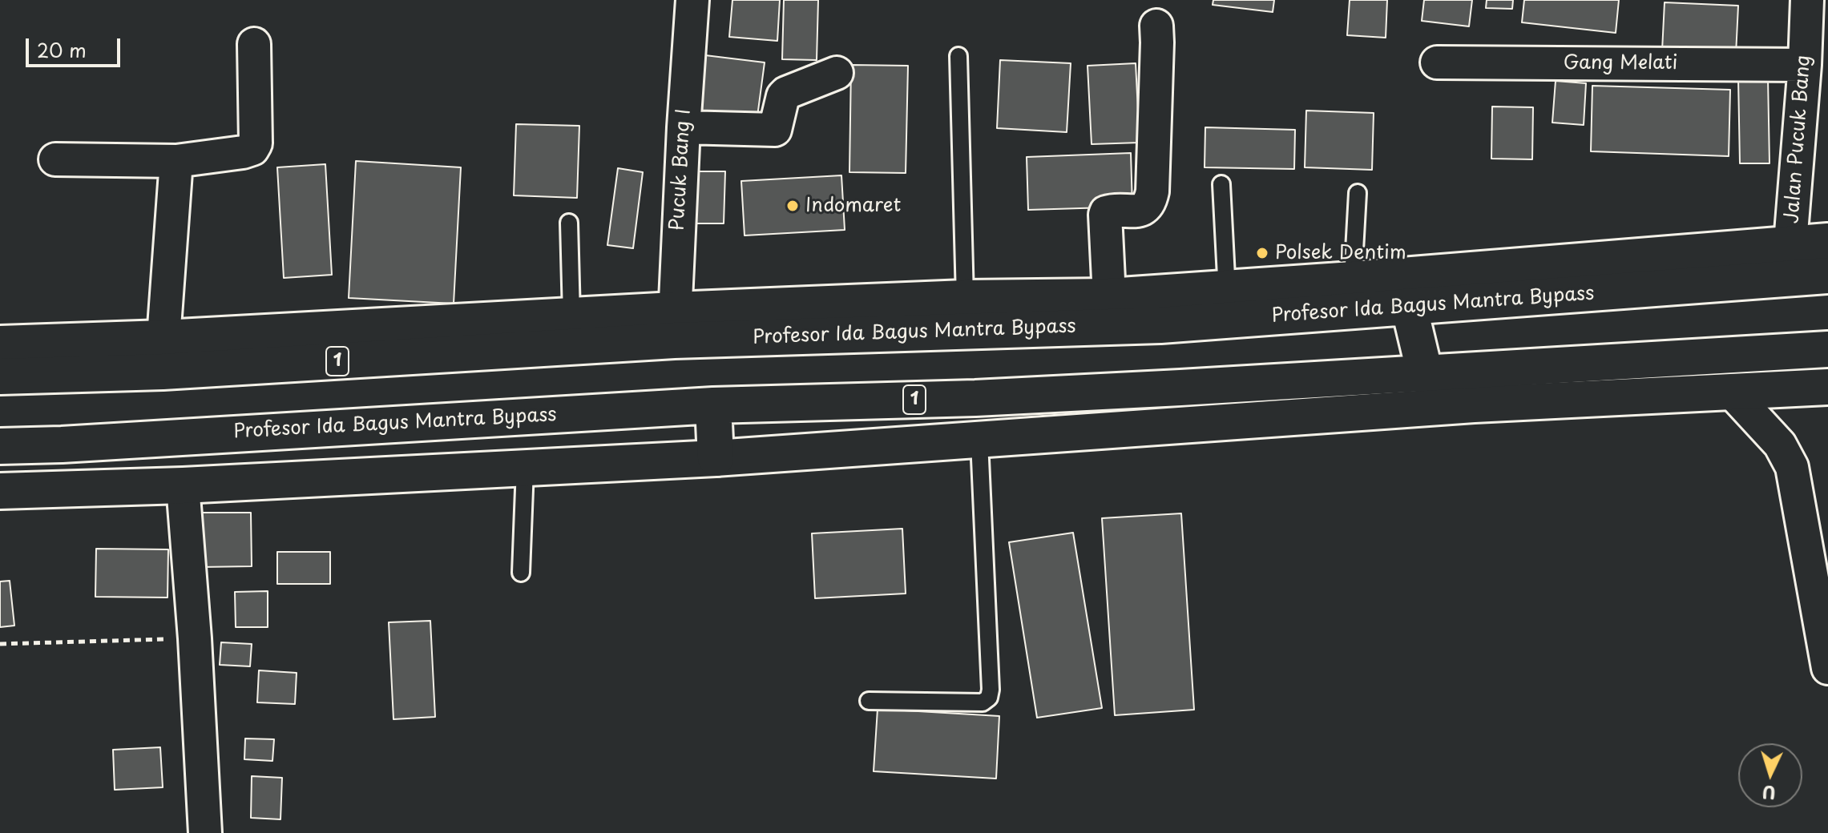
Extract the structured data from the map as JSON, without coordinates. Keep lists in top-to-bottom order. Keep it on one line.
{"streets":{"main road":["Profesor Ida Bagus Mantra Bypass","1"],"street":["Gang Melati","Jalan Pucuk Bang","Pucuk Bang I"]},"crossings":[["Gang Melati","Jalan Pucuk Bang"],["Jalan Pucuk Bang","Profesor Ida Bagus Mantra Bypass"],["Pucuk Bang I","Profesor Ida Bagus Mantra Bypass"]],"places":["Indomaret","Polsek Dentim"],"scale_bar":"20 m","north":"bottom"}
